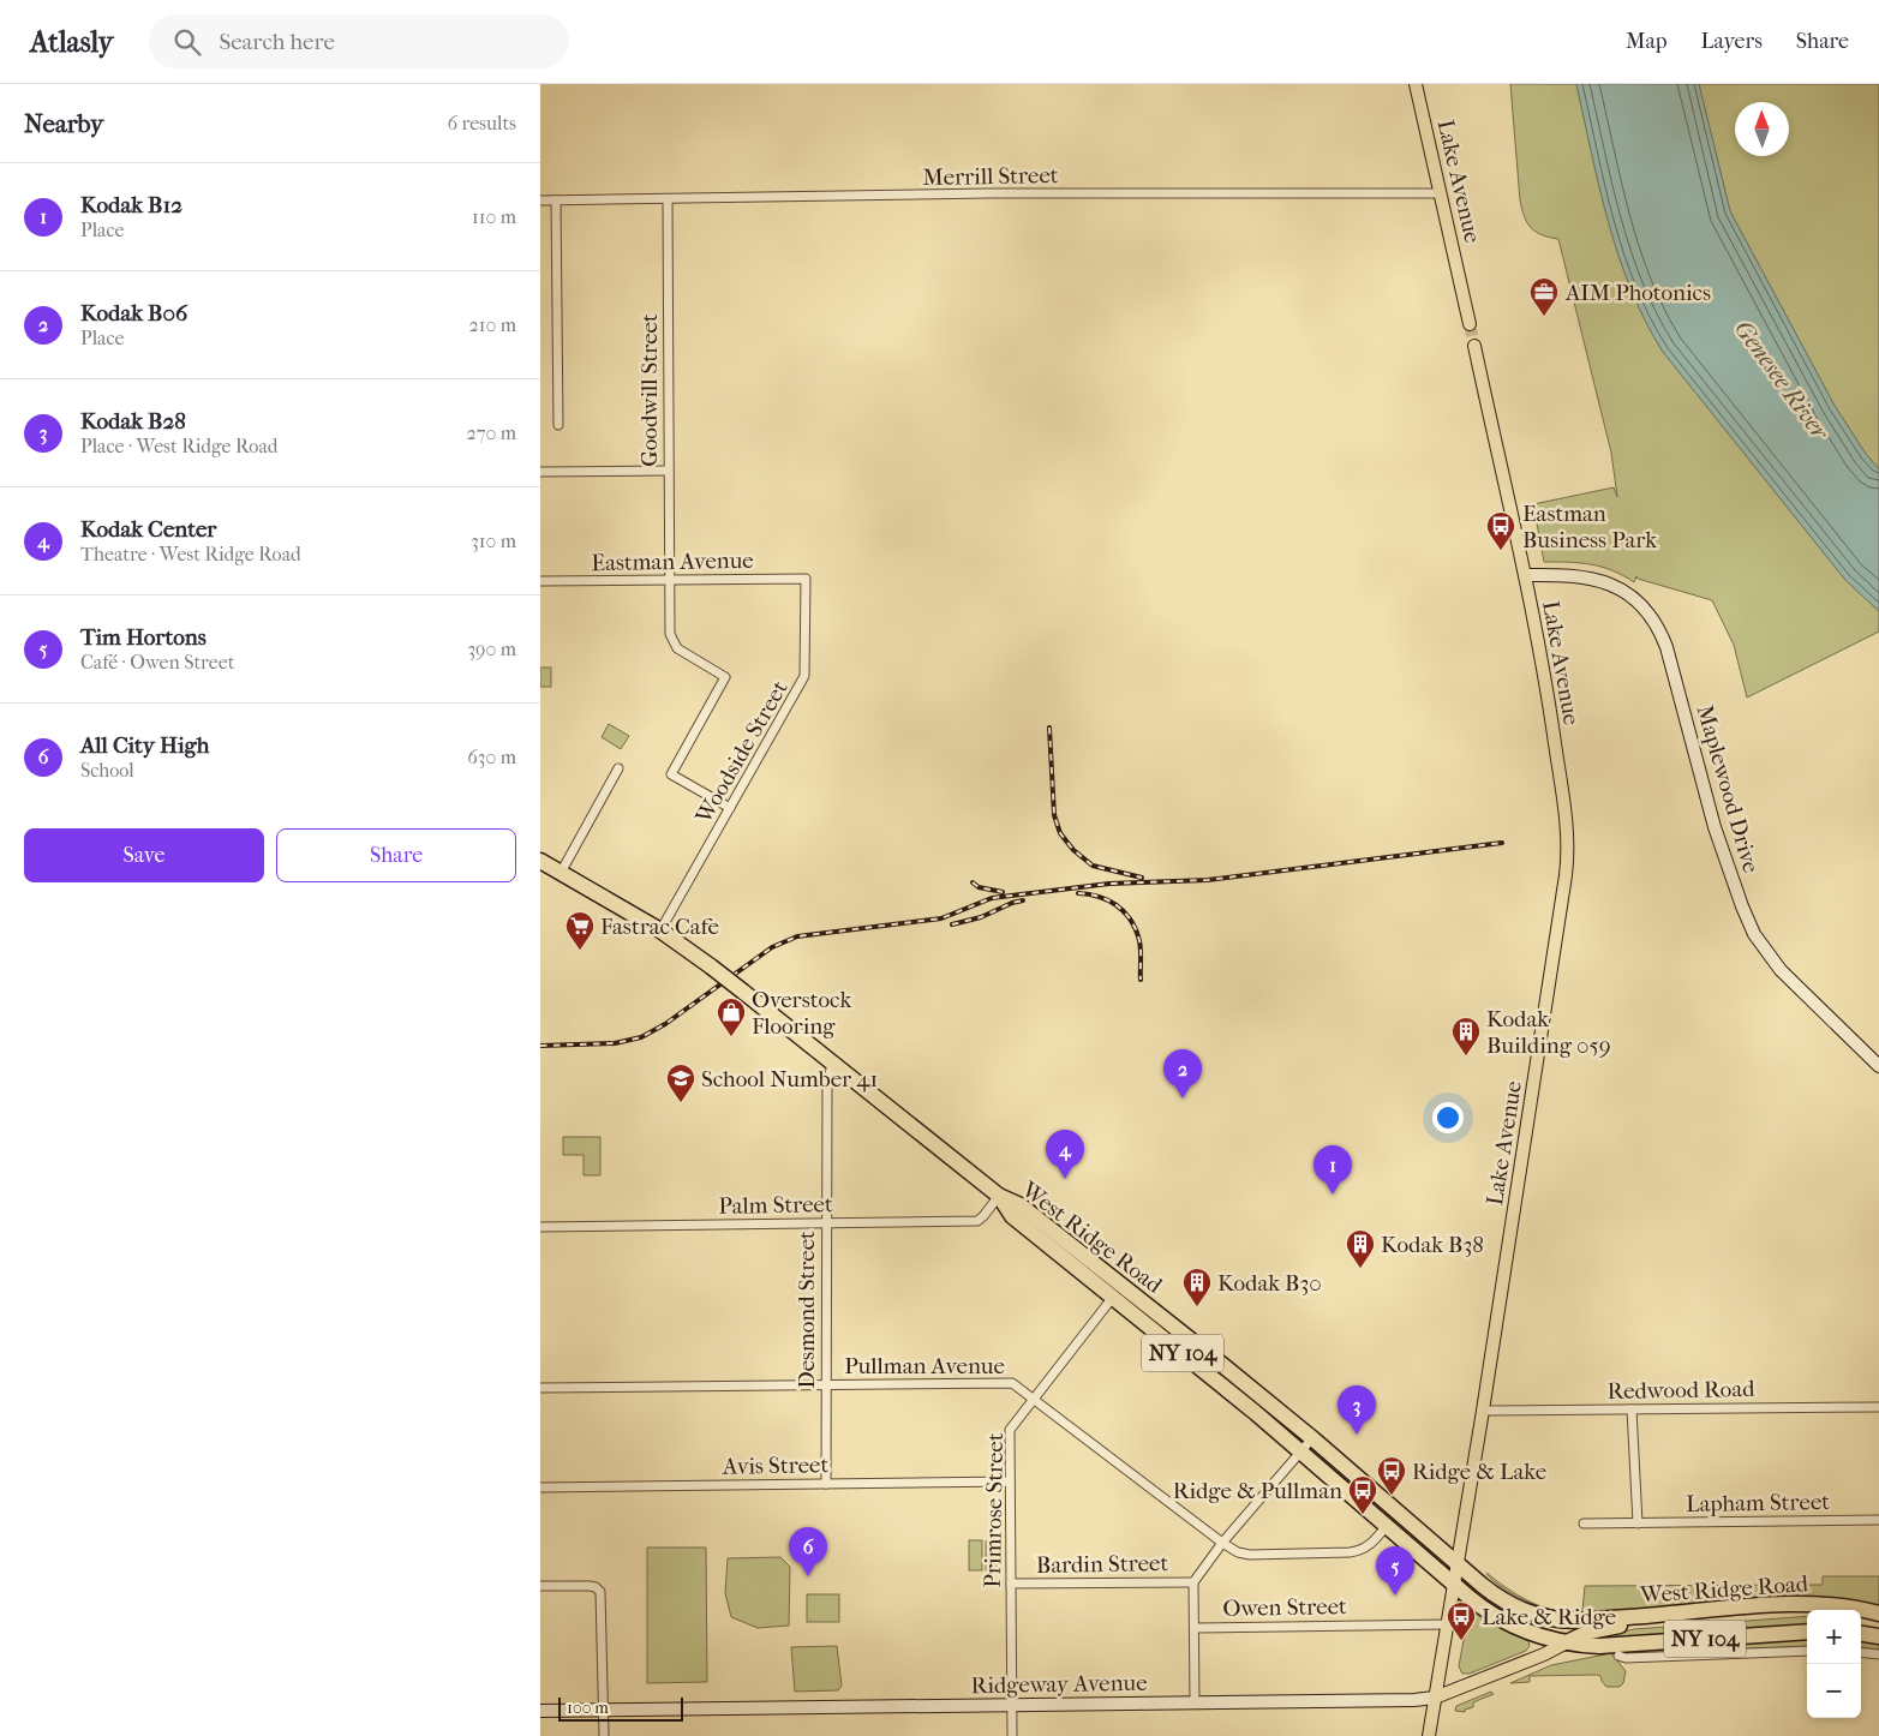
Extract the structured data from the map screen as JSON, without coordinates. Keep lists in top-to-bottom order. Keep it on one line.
{"streets":{"highway":["West Ridge Road","NY 104"],"main road":["Lake Avenue","Ridgeway Avenue"],"street":["Merrill Street","Goodwill Street","Eastman Avenue","Woodside Street","Maplewood Drive","Palm Street","Desmond Street","Pullman Avenue","Redwood Road","Avis Street","Lapham Street","Primrose Street","Bardin Street","Owen Street"]},"crossings":[["Merrill Street","Lake Avenue"],["Merrill Street","Goodwill Street"],["Lake Avenue","Maplewood Drive"],["Lake Avenue","West Ridge Road"],["Lake Avenue","Redwood Road"],["Lake Avenue","Owen Street"],["Lake Avenue","Ridgeway Avenue"],["Goodwill Street","Eastman Avenue"],["Goodwill Street","Woodside Street"],["Eastman Avenue","Woodside Street"],["Woodside Street","West Ridge Road"],["Palm Street","West Ridge Road"],["Palm Street","Desmond Street"],["West Ridge Road","Desmond Street"],["West Ridge Road","Pullman Avenue"],["West Ridge Road","Primrose Street"],["West Ridge Road","Ridgeway Avenue"],["Desmond Street","Pullman Avenue"],["Desmond Street","Avis Street"],["Pullman Avenue","Primrose Street"],["Avis Street","Primrose Street"],["Primrose Street","Bardin Street"],["Primrose Street","Ridgeway Avenue"]],"water":["Genesee River"],"places":{"office":["AIM Photonics"],"bus stop":["Eastman Business Park","Ridge & Lake","Ridge & Pullman","Lake & Ridge"],"supermarket":["Fastrac Cafe"],"shop":["Overstock Flooring"],"building":["Kodak Building 059","Kodak B38","Kodak B30"],"school or university":["School Number 41"]},"scale_bar":"100 m","north":"top","page":{"header":"Atlasly","search":"Search here","nav":["Map","Layers","Share"],"heading":["Nearby","6 results"],"list":[{"mark":"1","name":"Kodak B12","note":"Place","value":"110 m"},{"mark":"2","name":"Kodak B06","note":"Place","value":"210 m"},{"mark":"3","name":"Kodak B28","note":"Place · West Ridge Road","value":"270 m"},{"mark":"4","name":"Kodak Center","note":"Theatre · West Ridge Road","value":"310 m"},{"mark":"5","name":"Tim Hortons","note":"Café · Owen Street","value":"390 m"},{"mark":"6","name":"All City High","note":"School","value":"630 m"}],"buttons":["Save","Share"],"pins":["2","4","1","3","6","5"],"map_buttons":["+","−"],"scale":"100 m"}}
